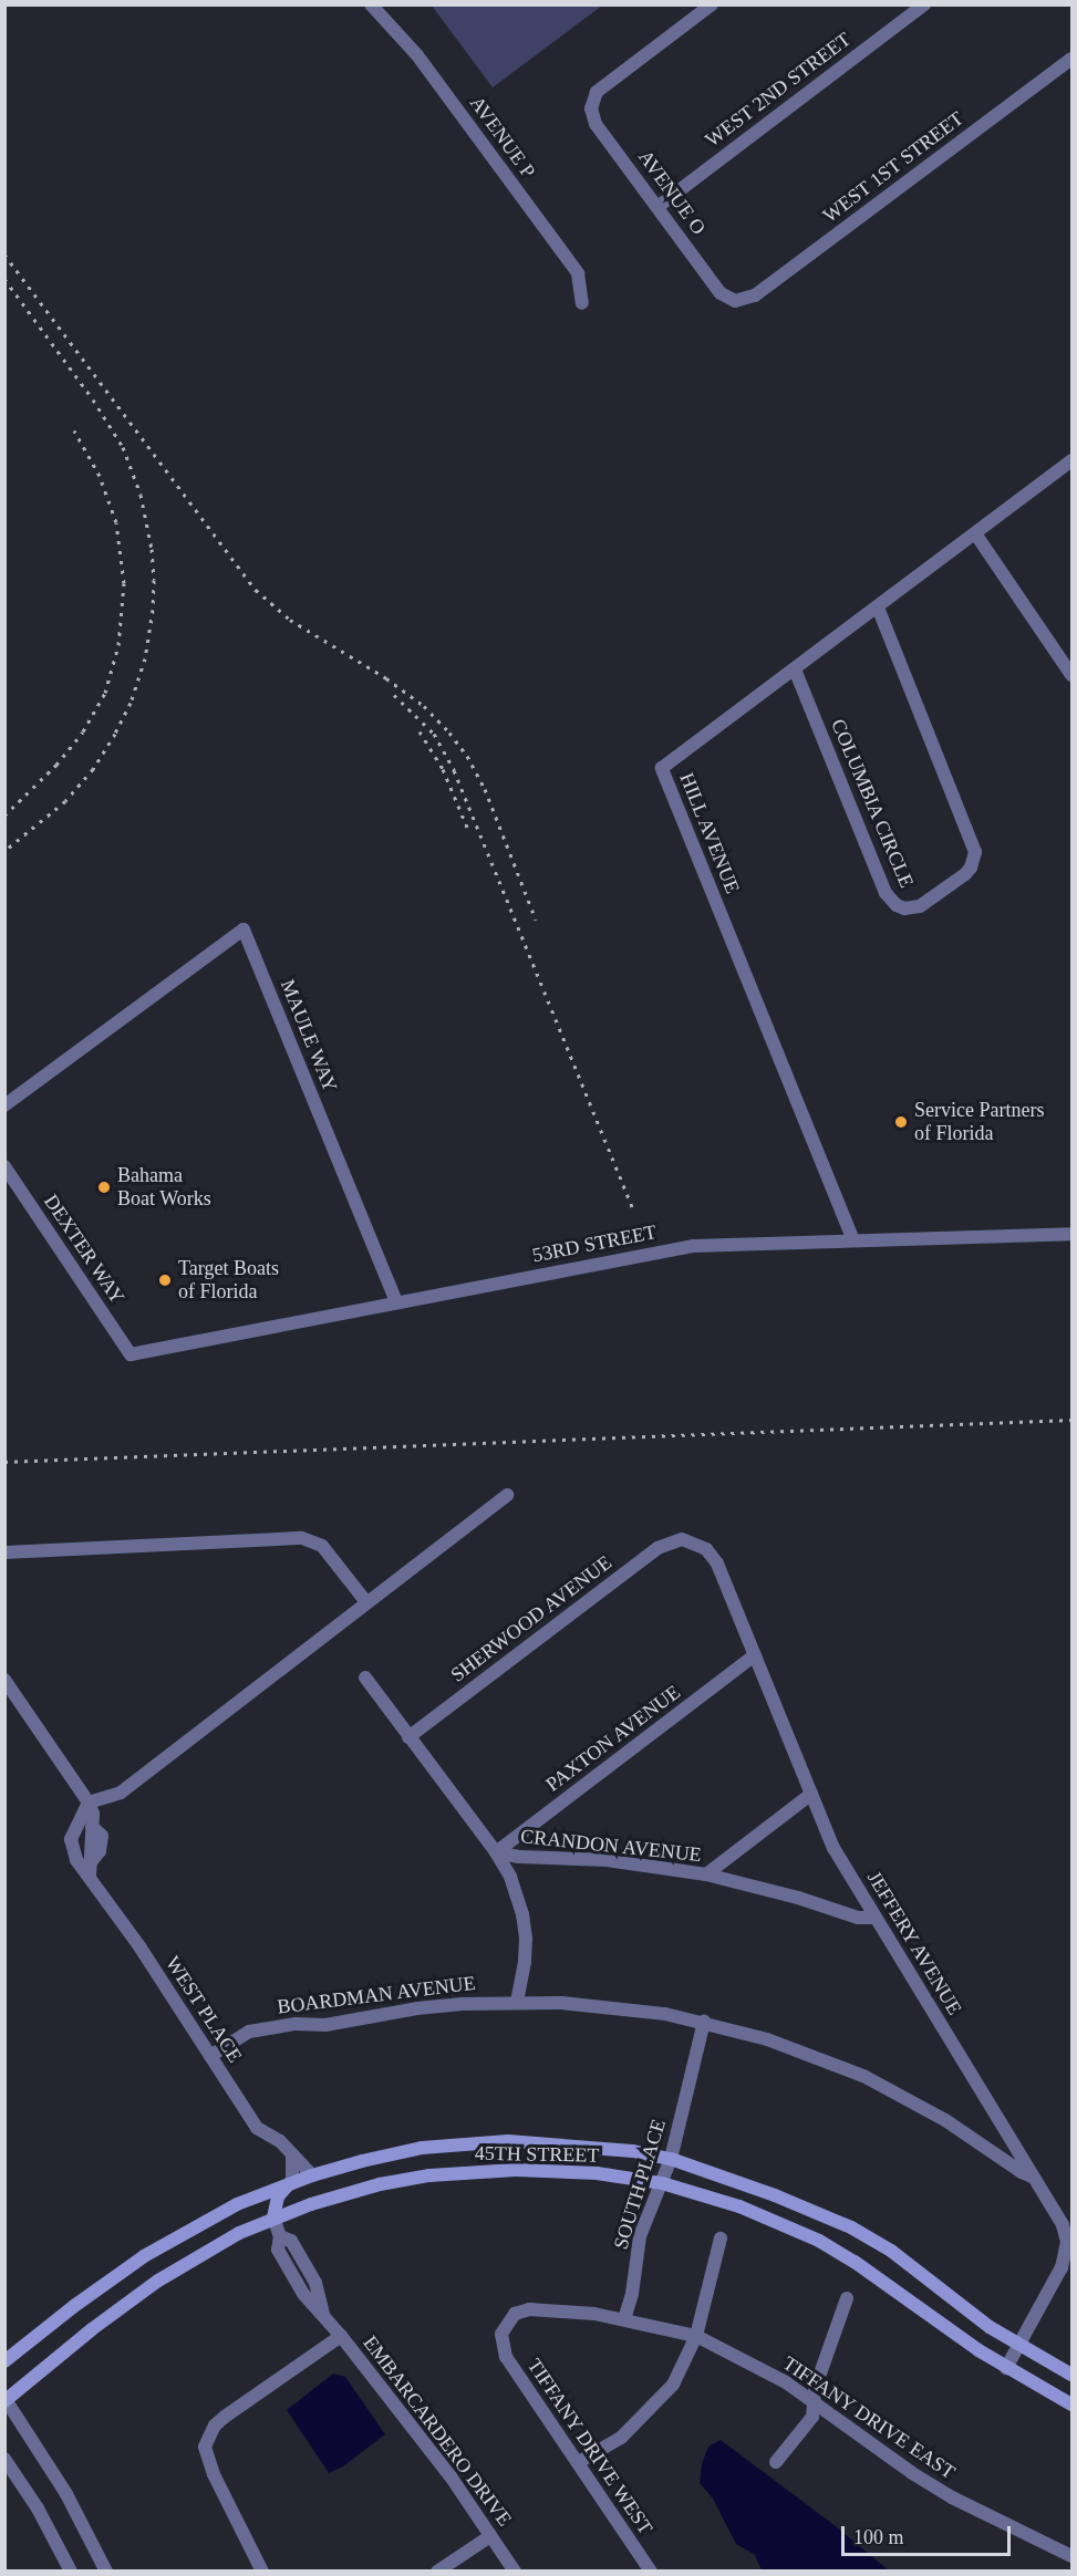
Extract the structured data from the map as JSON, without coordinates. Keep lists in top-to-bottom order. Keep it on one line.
{"streets":{"main road":["45TH STREET"],"street":["WEST 2ND STREET","AVENUE P","WEST 1ST STREET","AVENUE O","COLUMBIA CIRCLE","HILL AVENUE","MAULE WAY","53RD STREET","DEXTER WAY","SHERWOOD AVENUE","PAXTON AVENUE","CRANDON AVENUE","JEFFERY AVENUE","BOARDMAN AVENUE","WEST PLACE","SOUTH PLACE","TIFFANY DRIVE EAST","EMBARCARDERO DRIVE","TIFFANY DRIVE WEST"]},"crossings":[["WEST 2ND STREET","AVENUE O"],["WEST 1ST STREET","AVENUE O"],["COLUMBIA CIRCLE","HILL AVENUE"],["HILL AVENUE","53RD STREET"],["MAULE WAY","53RD STREET"],["53RD STREET","DEXTER WAY"],["SHERWOOD AVENUE","JEFFERY AVENUE"],["PAXTON AVENUE","CRANDON AVENUE"],["PAXTON AVENUE","JEFFERY AVENUE"],["CRANDON AVENUE","JEFFERY AVENUE"],["JEFFERY AVENUE","BOARDMAN AVENUE"],["JEFFERY AVENUE","45TH STREET"],["BOARDMAN AVENUE","WEST PLACE"],["BOARDMAN AVENUE","SOUTH PLACE"],["WEST PLACE","45TH STREET"],["45TH STREET","SOUTH PLACE"],["45TH STREET","EMBARCARDERO DRIVE"],["SOUTH PLACE","TIFFANY DRIVE EAST"],["TIFFANY DRIVE EAST","TIFFANY DRIVE WEST"]],"places":["Service Partners of Florida","Bahama Boat Works","Target Boats of Florida"],"scale_bar":"100 m"}
